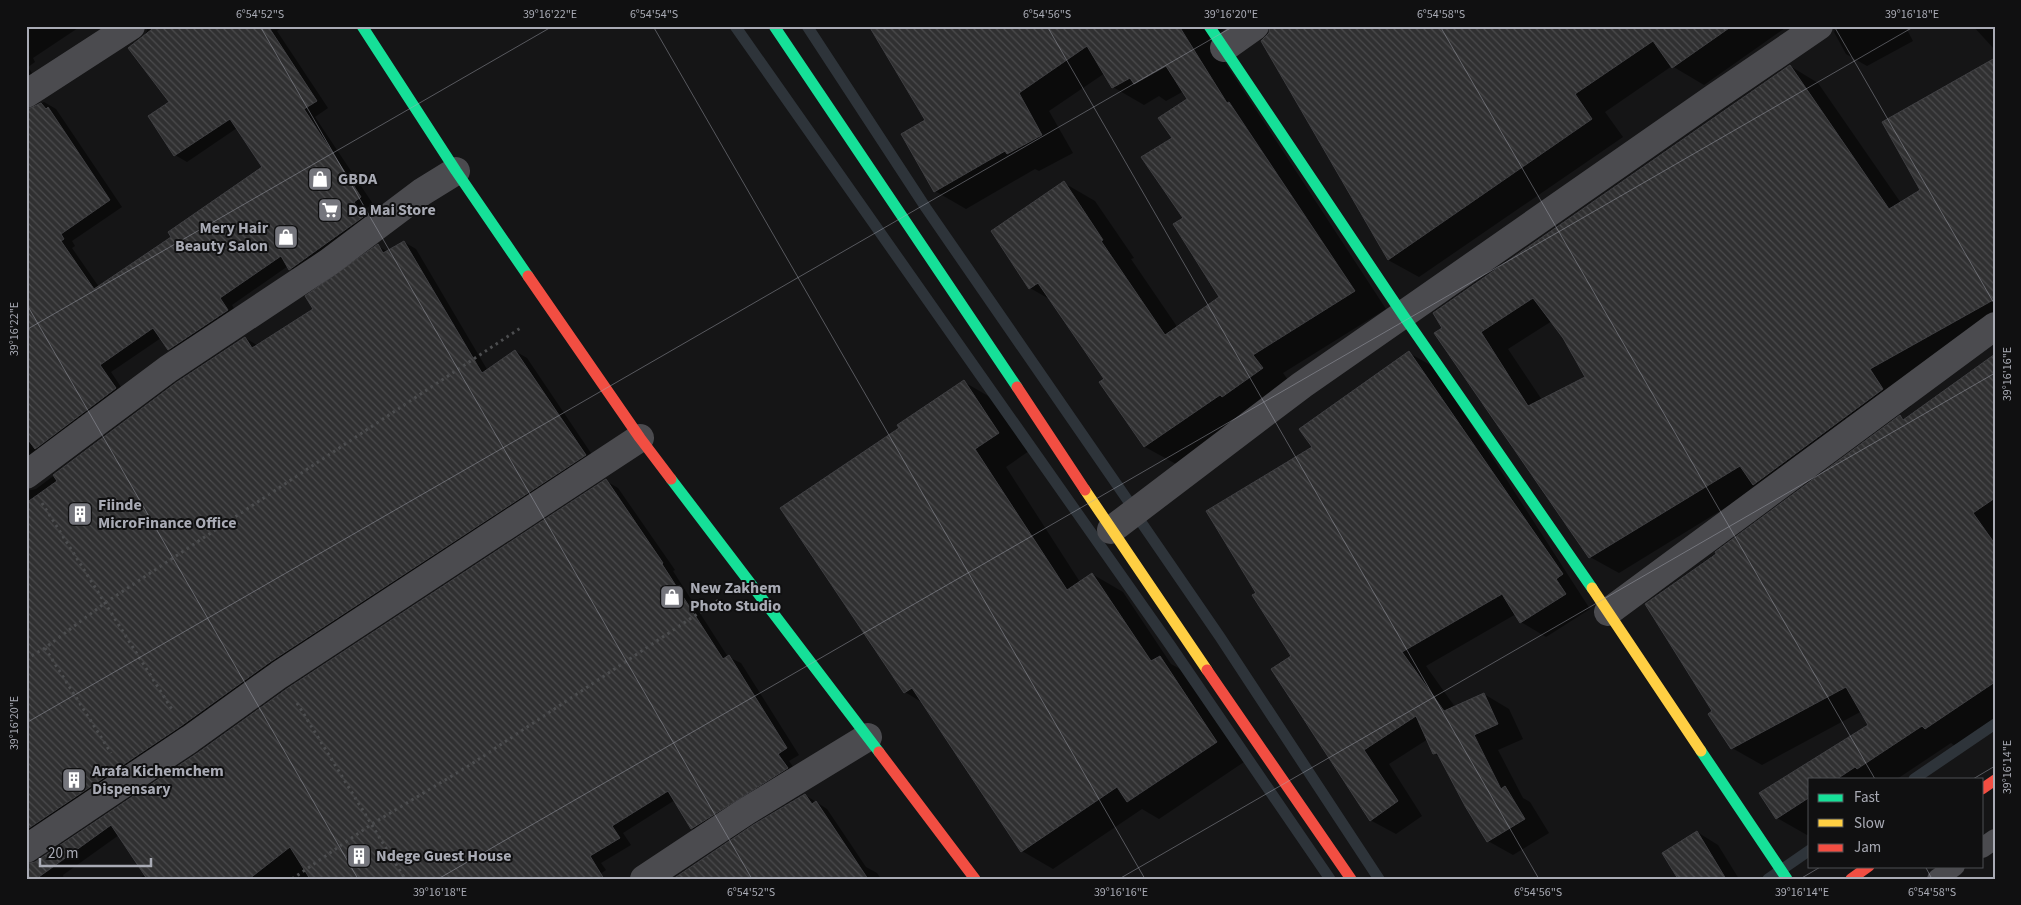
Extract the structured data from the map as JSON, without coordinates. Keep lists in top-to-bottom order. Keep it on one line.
{"places":{"shop":["GBDA","Mery Hair Beauty Salon","New Zakhem Photo Studio"],"supermarket":["Da Mai Store"],"building":["Fiinde MicroFinance Office","Arafa Kichemchem Dispensary","Ndege Guest House"]},"legend":["Fast","Slow","Jam"],"scale_bar":"20 m","coordinates":["6°54'52\"S","39°16'22\"E","6°54'54\"S","6°54'56\"S","39°16'20\"E","6°54'58\"S","39°16'18\"E","39°16'16\"E","39°16'14\"E"]}
